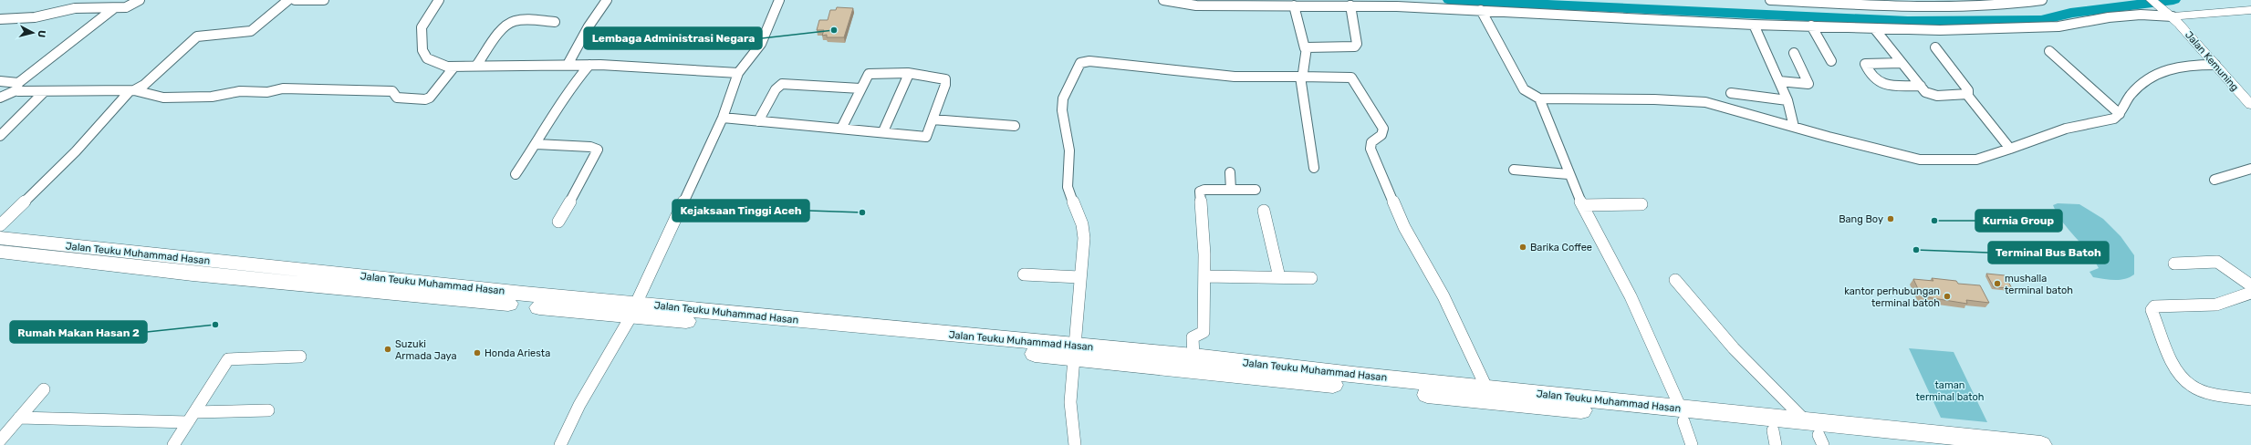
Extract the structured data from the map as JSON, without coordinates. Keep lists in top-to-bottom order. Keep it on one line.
{"streets":{"highway":["Jalan Teuku Muhammad Hasan"],"street":["Jalan Kemuning"]},"parks":["taman terminal batoh"],"places":["Lembaga Administrasi Negara","Kejaksaan Tinggi Aceh","Bang Boy","Kurnia Group","Barika Coffee","Terminal Bus Batoh","mushalla terminal batoh","kantor perhubungan terminal batoh","Rumah Makan Hasan 2","Suzuki Armada Jaya","Honda Ariesta"],"north":"right"}
